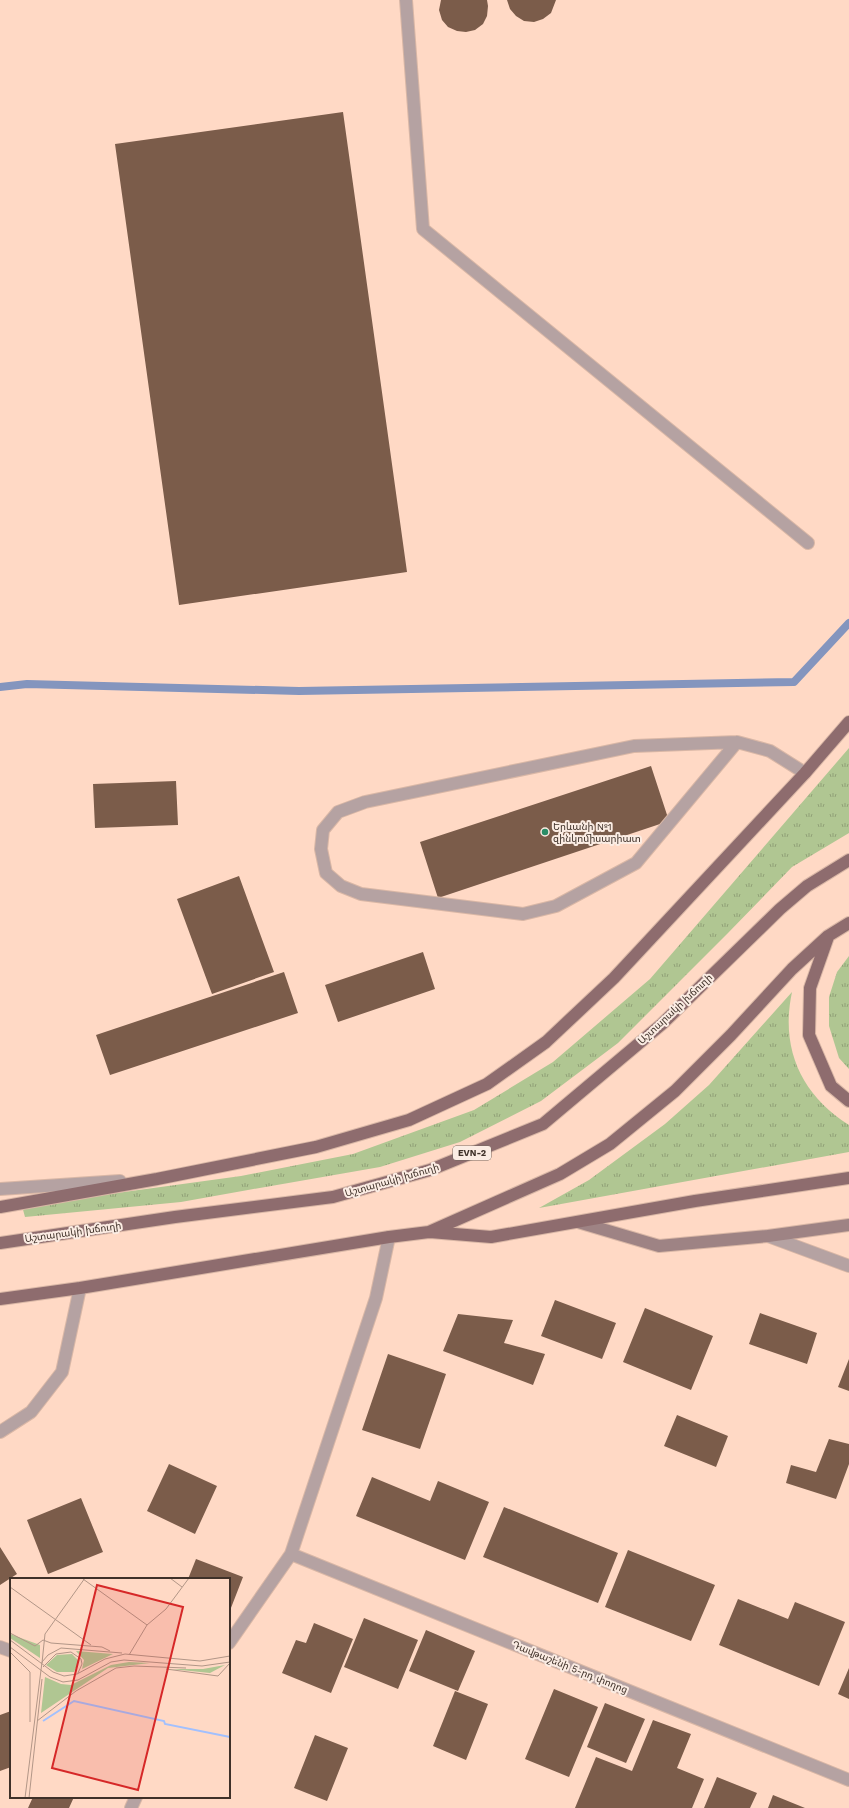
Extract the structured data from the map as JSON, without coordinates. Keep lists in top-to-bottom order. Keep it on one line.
{"streets":{"main road":["Աշտարակի խճուղի","EVN-2"],"street":["Դավթաշենի 5-րդ փողոց"]},"places":["Երևանի №1 զինկոմիսարիատ"]}
